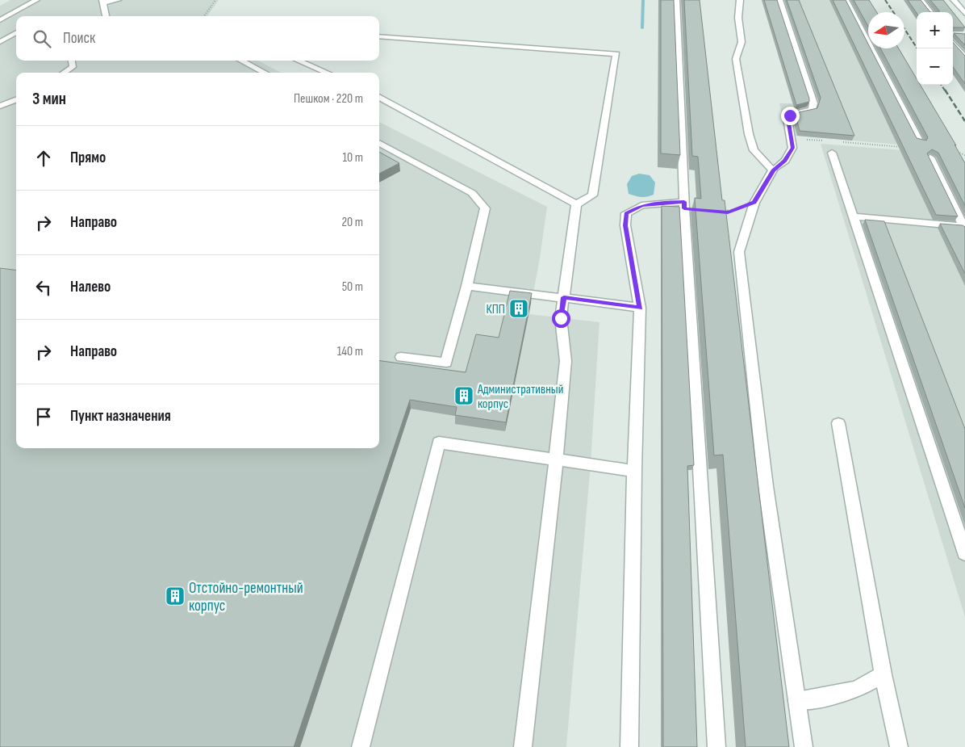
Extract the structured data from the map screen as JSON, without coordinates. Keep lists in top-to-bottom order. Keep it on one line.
{"places":{"building":["КПП","Административный корпус","Отстойно-ремонтный корпус"]},"north":"left","page":{"map_buttons":["+","−"],"search":"Поиск","heading":["3 мин","Пешком · 220 m"],"list":[["Прямо","10 m"],["Направо","20 m"],["Налево","50 m"],["Направо","140 m"],"Пункт назначения"]}}
